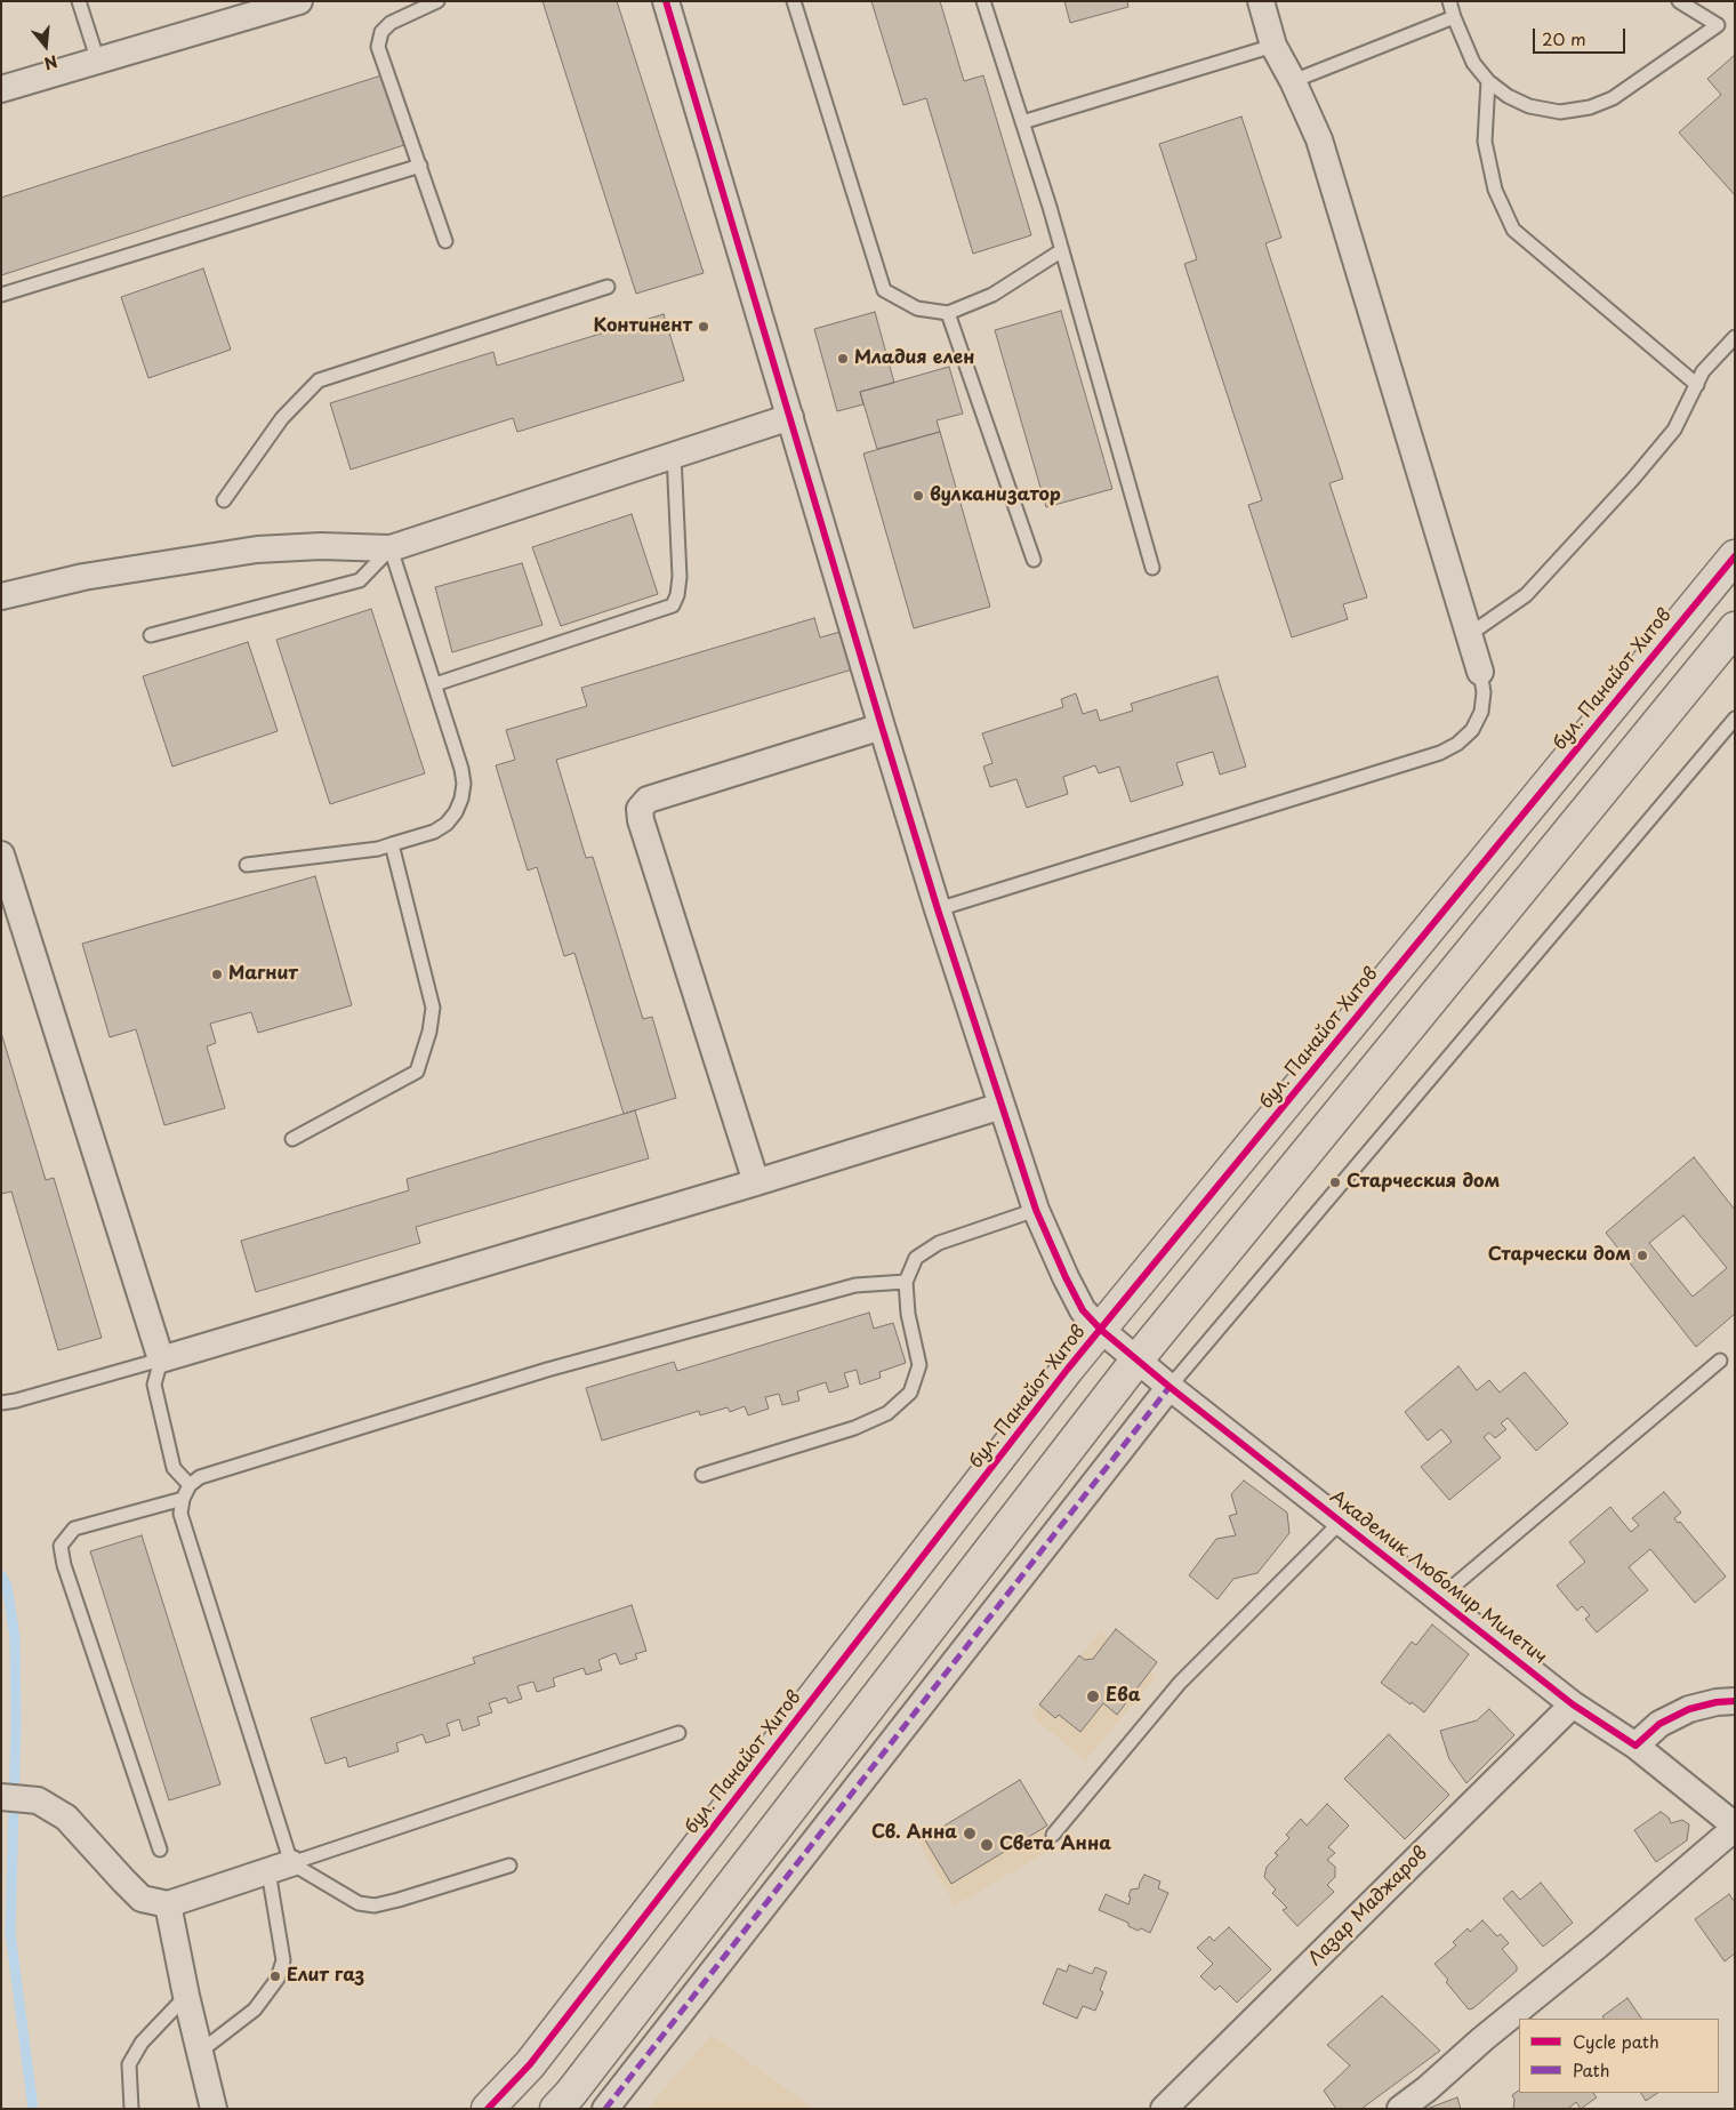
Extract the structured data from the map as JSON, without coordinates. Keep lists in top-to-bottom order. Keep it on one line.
{"streets":{"street":["бул. Панайот Хитов","Академик Любомир Милетич","Лазар Маджаров"]},"crossings":[["бул. Панайот Хитов","Академик Любомир Милетич"],["Академик Любомир Милетич","Лазар Маджаров"]],"places":["Континент","Младия елен","вулканизатор","Магнит","Старческия дом","Старчески дом","Ева","Св. Анна","Света Анна","Елит газ"],"legend":["Cycle path","Path"],"scale_bar":"20 m","north":"bottom"}
